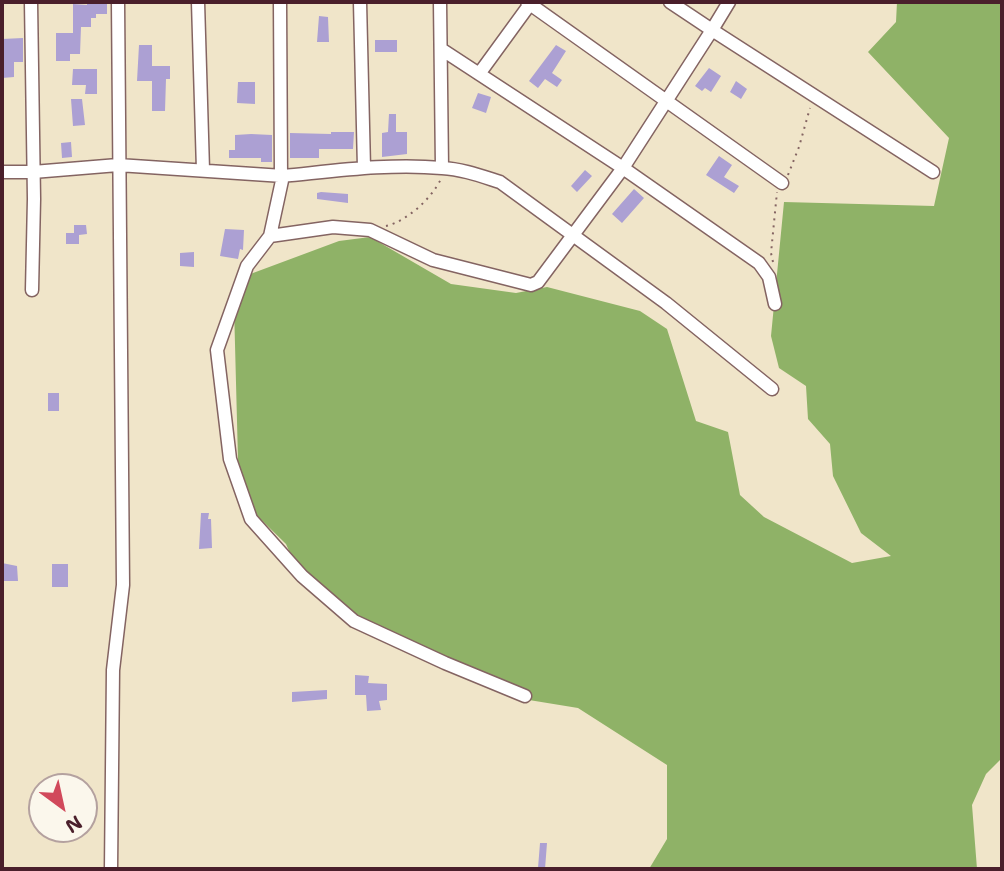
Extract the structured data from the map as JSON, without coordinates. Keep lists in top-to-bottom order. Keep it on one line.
{"north":"bottom right"}
